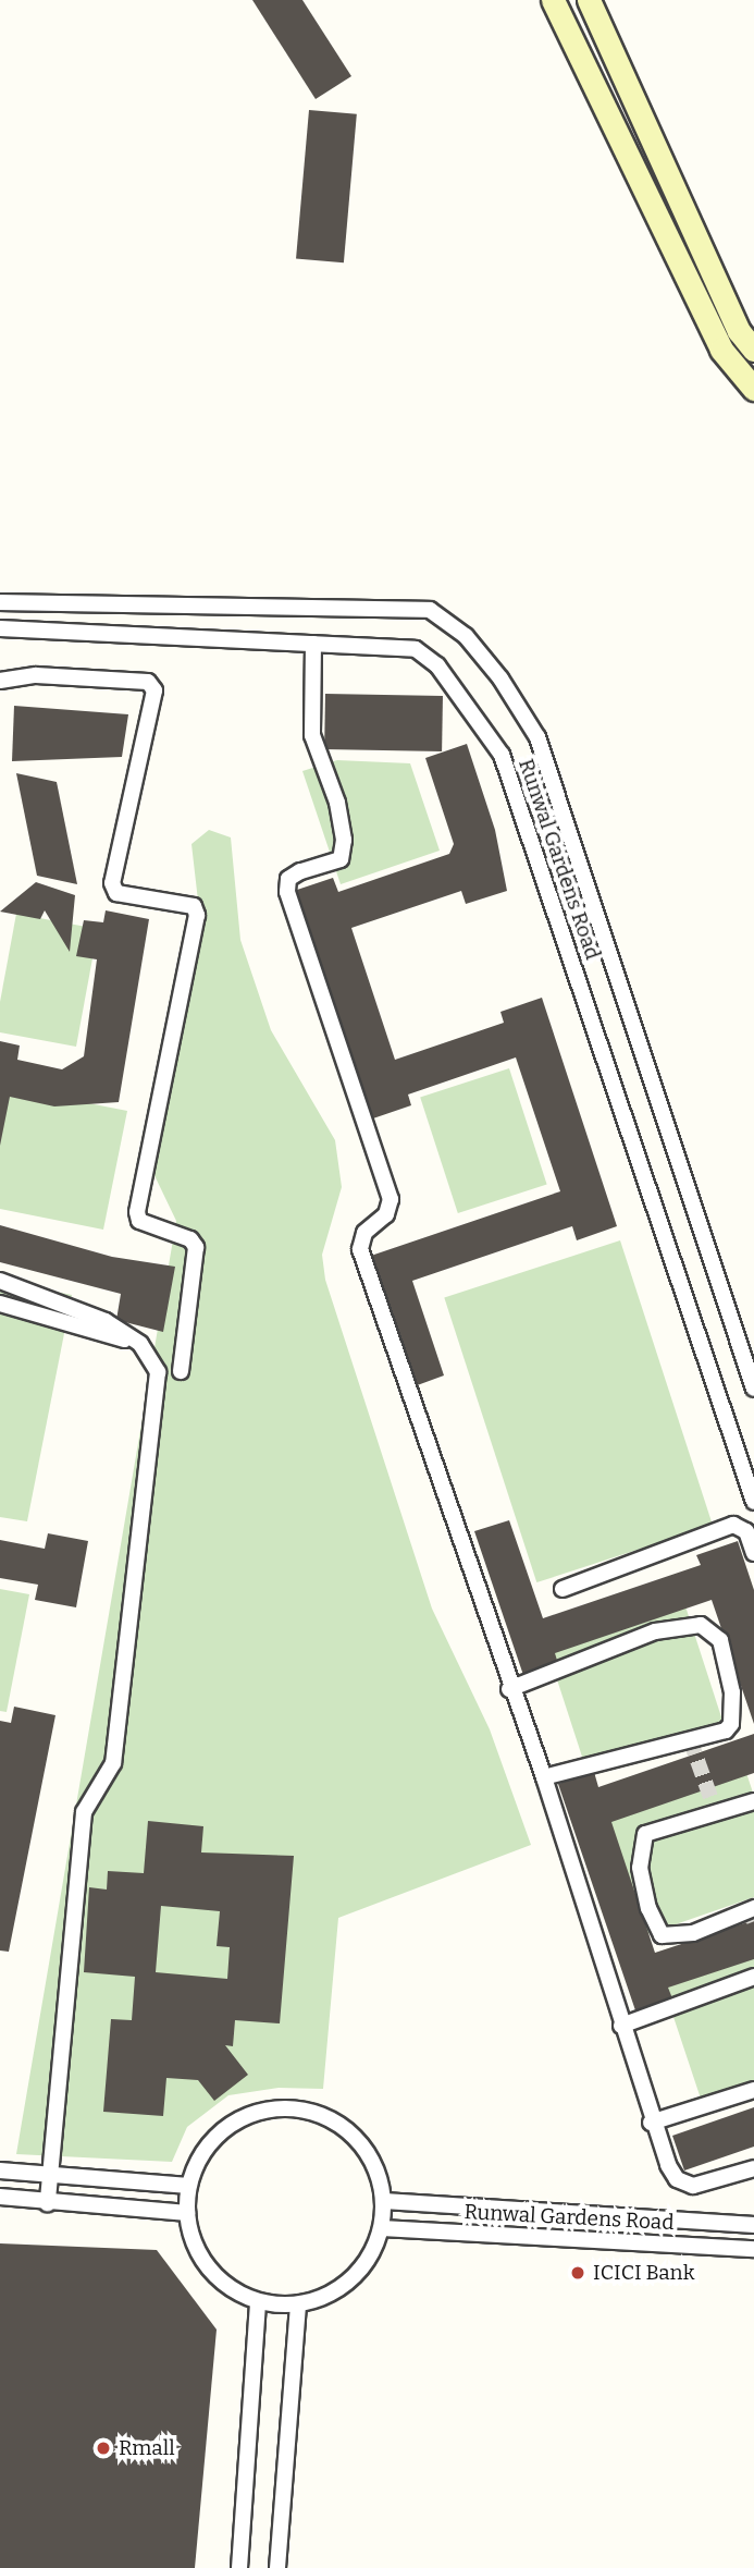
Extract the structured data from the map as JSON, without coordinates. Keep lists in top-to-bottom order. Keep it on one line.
{"streets":{"street":["Runwal Gardens Road"]},"places":["ICICI Bank","Rmall"]}
